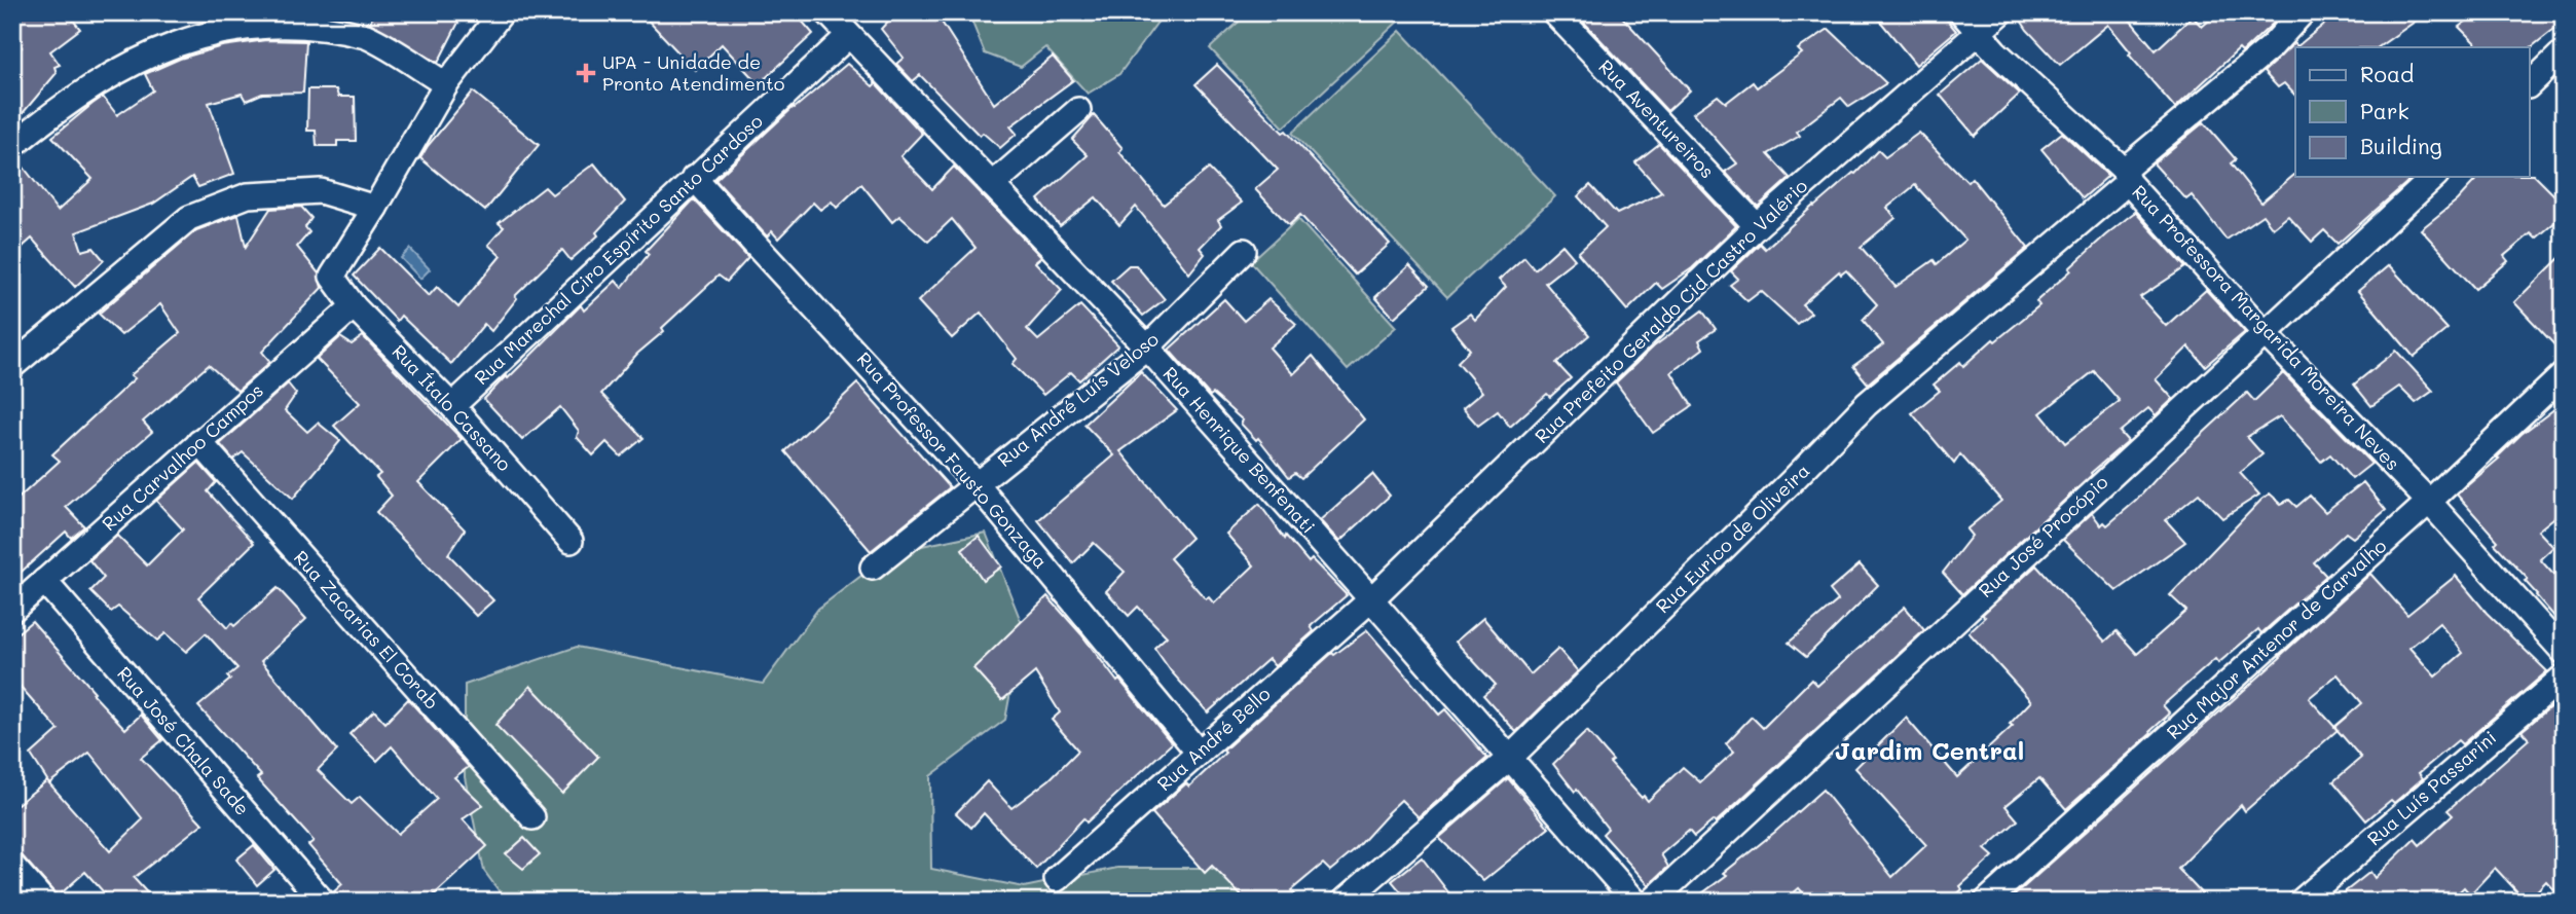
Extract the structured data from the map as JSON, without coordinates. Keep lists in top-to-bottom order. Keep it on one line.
{"streets":{"street":["Rua Aventureiros","Rua Marechal Ciro Espírito Santo Cardoso","Rua Prefeito Geraldo Cid Castro Valério","Rua Professora Margarida Moreira Neves","Rua André Luís Veloso","Rua Ítalo Cassano","Rua Henrique Benfenati","Rua Carvalhoo Campos","Rua Professor Fausto Gonzaga","Rua José Procópio","Rua Eurico de Oliveira","Rua Zacarias El Corab","Rua Major Antenor de Carvalho","Rua André Bello","Rua José Chala Sade","Rua Luís Passarini"]},"crossings":[["Rua Aventureiros","Rua Prefeito Geraldo Cid Castro Valério"],["Rua Marechal Ciro Espírito Santo Cardoso","Rua Ítalo Cassano"],["Rua Marechal Ciro Espírito Santo Cardoso","Rua Henrique Benfenati"],["Rua Marechal Ciro Espírito Santo Cardoso","Rua Professor Fausto Gonzaga"],["Rua Prefeito Geraldo Cid Castro Valério","Rua Professora Margarida Moreira Neves"],["Rua Prefeito Geraldo Cid Castro Valério","Rua Henrique Benfenati"],["Rua Prefeito Geraldo Cid Castro Valério","Rua André Bello"],["Rua Professora Margarida Moreira Neves","Rua José Procópio"],["Rua Professora Margarida Moreira Neves","Rua Eurico de Oliveira"],["Rua Professora Margarida Moreira Neves","Rua Major Antenor de Carvalho"],["Rua André Luís Veloso","Rua Henrique Benfenati"],["Rua André Luís Veloso","Rua Professor Fausto Gonzaga"],["Rua Ítalo Cassano","Rua Carvalhoo Campos"],["Rua Henrique Benfenati","Rua Eurico de Oliveira"],["Rua Henrique Benfenati","Rua André Bello"],["Rua Carvalhoo Campos","Rua Zacarias El Corab"],["Rua Carvalhoo Campos","Rua José Chala Sade"],["Rua Professor Fausto Gonzaga","Rua André Bello"]],"districts":["Jardim Central"],"places":{"health":["UPA - Unidade de Pronto Atendimento"]},"legend":["Road","Park","Building"]}
